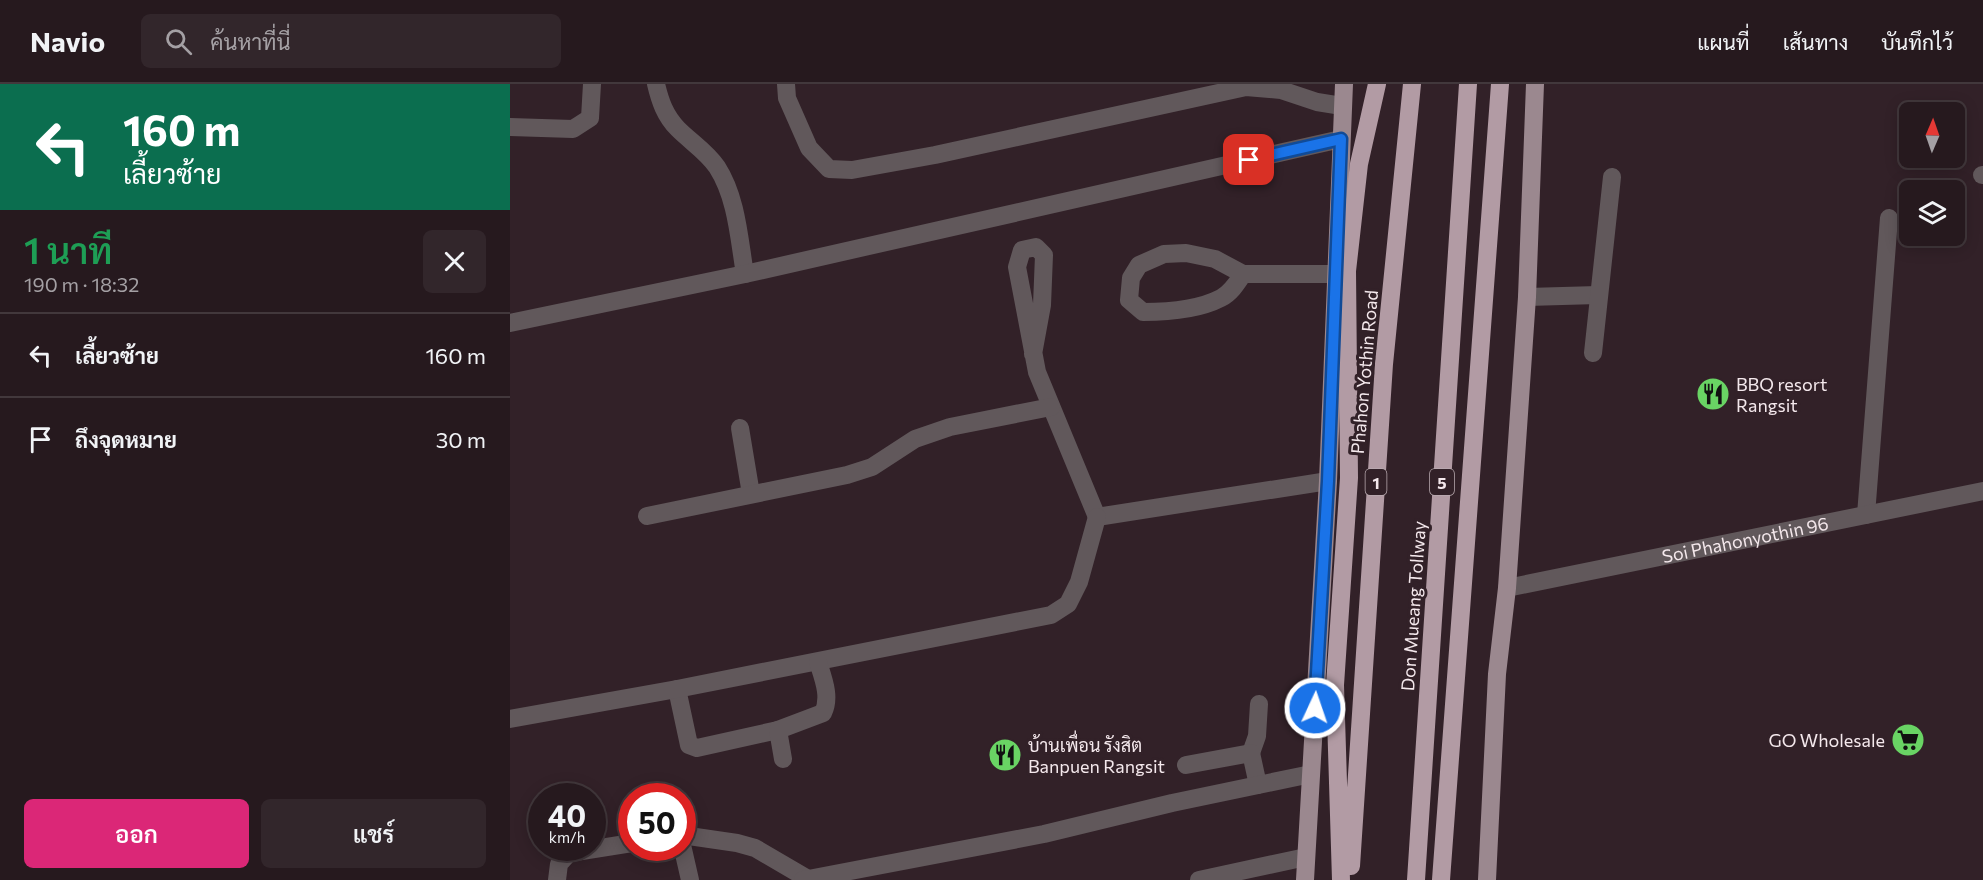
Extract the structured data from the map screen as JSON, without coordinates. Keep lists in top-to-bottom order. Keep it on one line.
{"streets":{"highway":["Phahon Yothin Road","1","5","Don Mueang Tollway"],"street":["Soi Phahonyothin 96"]},"places":{"restaurant":["BBQ resort Rangsit","บ้านเพื่อน รังสิต Banpuen Rangsit"],"supermarket":["GO Wholesale"]},"north":"top","page":{"header":"Navio","search":"ค้นหาที่นี่","nav":["แผนที่","เส้นทาง","บันทึกไว้"],"turn":["160 m","เลี้ยวซ้าย"],"heading":["1 นาที","190 m · 18:32"],"list":[{"name":"เลี้ยวซ้าย","value":"160 m"},{"name":"ถึงจุดหมาย","value":"30 m"}],"speed":"40 km/h","limit":"50","buttons":["ออก","แชร์"]}}
